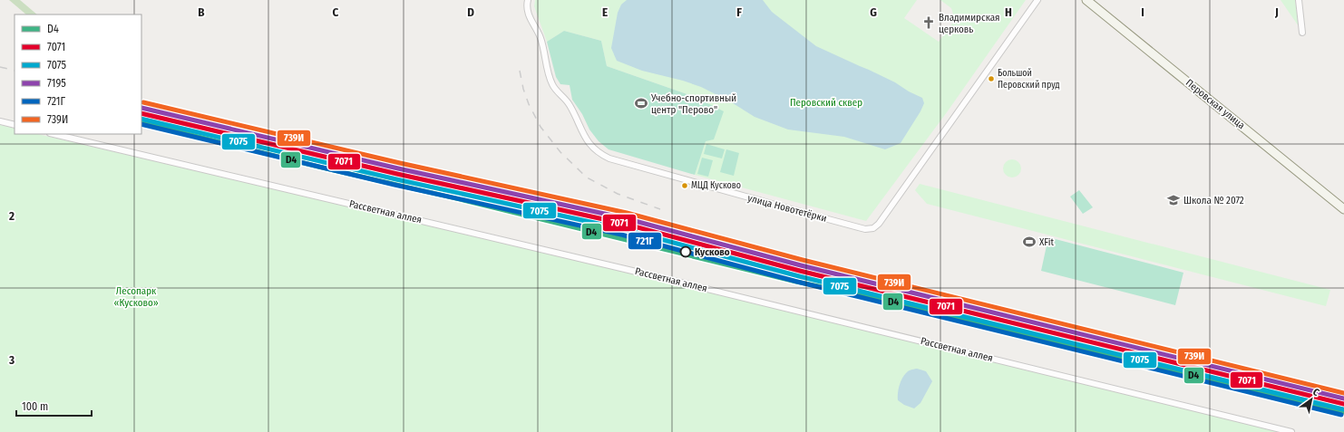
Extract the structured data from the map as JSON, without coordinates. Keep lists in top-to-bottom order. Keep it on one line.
{"streets":{"main road":["Перовская улица"],"street":["улица Новотетёрки","Рассветная аллея"]},"parks":["Перовский сквер","Лесопарк «Кусково»"],"places":{"church":["Владимирская церковь"],"other":["Большой Перовский пруд","МЦД Кусково","Кусково"],"sports":["Учебно-спортивный центр \"Перово\"","XFit"],"school or university":["Школа № 2072"]},"lines":["transit line 739И","transit line 7195","transit line 7071","transit line 7075","transit line D4","transit line 721Г"],"legend":["D4","7071","7075","7195","721Г","739И"],"scale_bar":"100 m","north":"top right","grid":{"columns":["B","C","D","E","F","G","H","I","J"],"rows":["2","3"]}}
